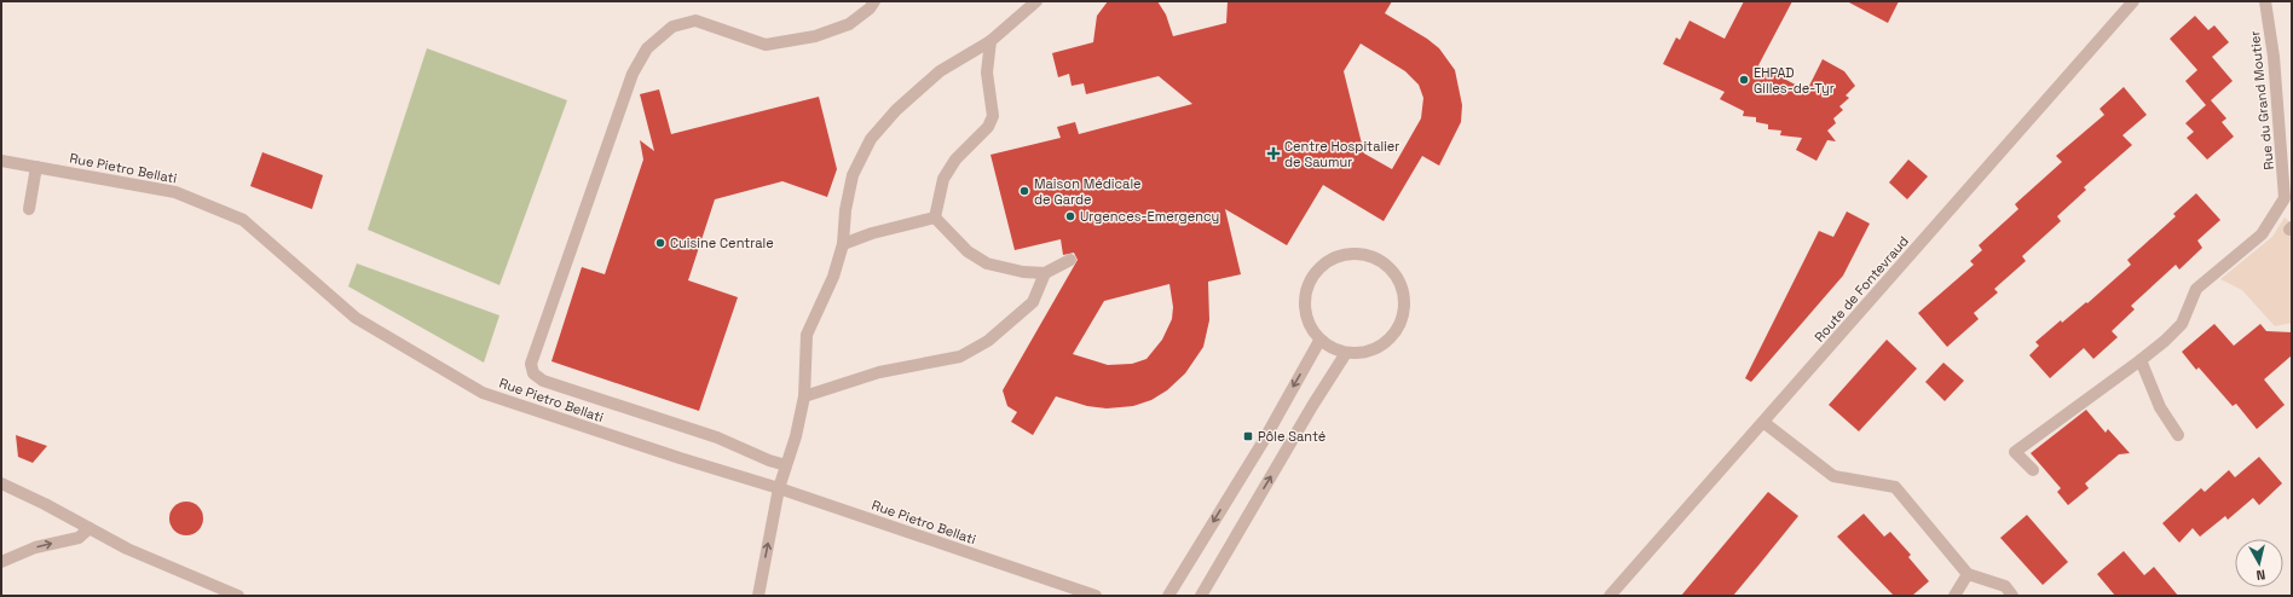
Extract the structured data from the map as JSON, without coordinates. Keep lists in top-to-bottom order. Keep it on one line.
{"streets":{"street":["Rue du Grand Moutier","Rue Pietro Bellati","Route de Fontevraud"]},"places":{"other":["EHPAD Gilles-de-Tyr","Maison Médicale de Garde","Urgences-Emergency","Cuisine Centrale"],"health":["Centre Hospitalier de Saumur"],"transit":["Pôle Santé"]},"north":"bottom"}
